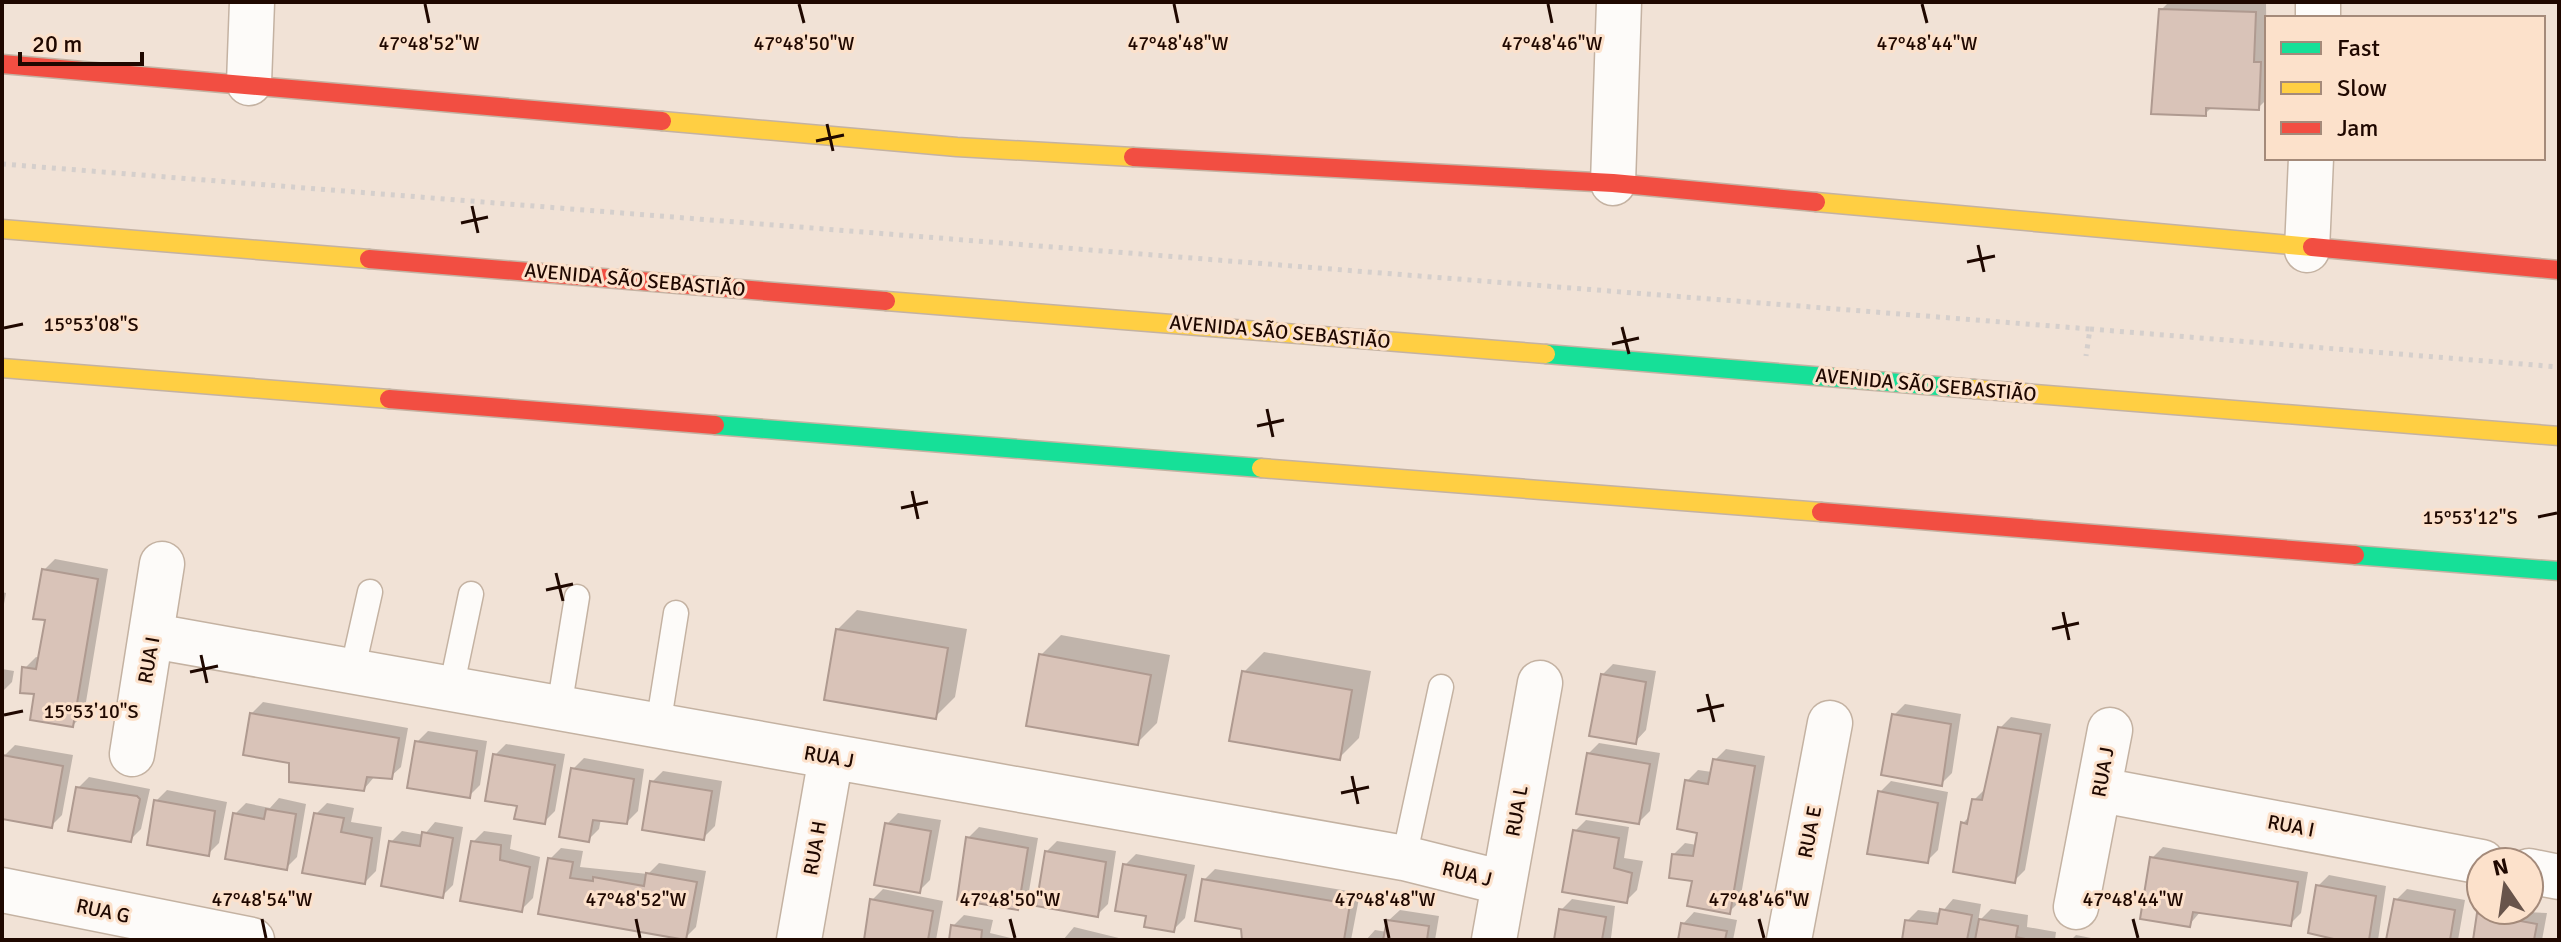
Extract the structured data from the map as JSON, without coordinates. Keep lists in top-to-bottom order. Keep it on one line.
{"streets":{"main road":["AVENIDA SÃO SEBASTIÃO"],"street":["RUA I","RUA J","RUA L","RUA E","RUA H","RUA G"]},"crossings":[["RUA I","RUA J"],["RUA J","RUA L"],["RUA J","RUA H"]],"legend":["Fast","Slow","Jam"],"scale_bar":"20 m","north":"top","coordinates":["47°48'52\"W","47°48'50\"W","47°48'48\"W","47°48'46\"W","47°48'44\"W","15°53'08\"S","15°53'12\"S","15°53'10\"S","47°48'54\"W"]}
